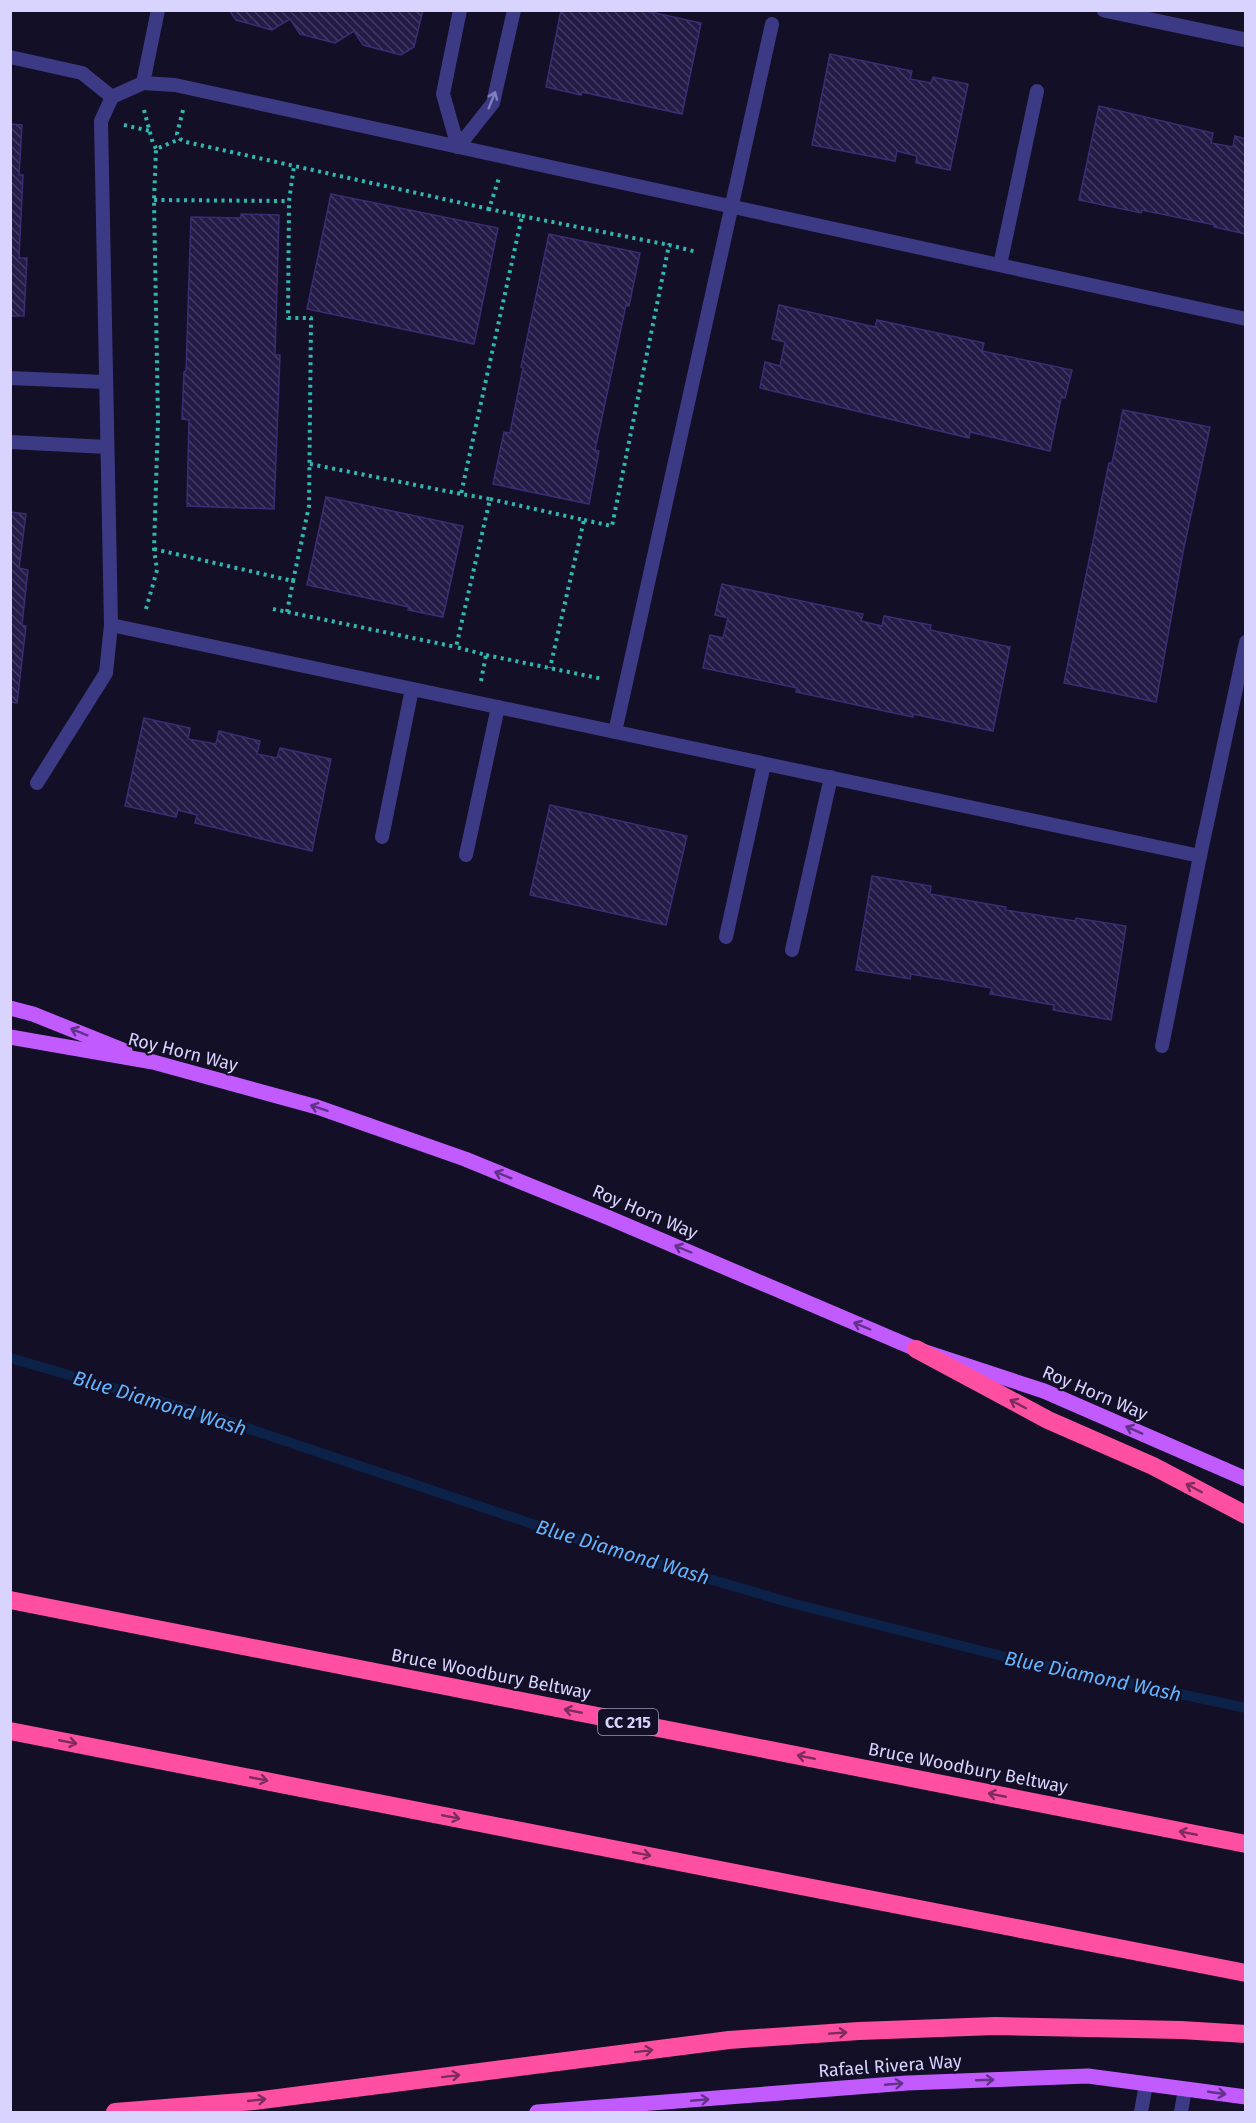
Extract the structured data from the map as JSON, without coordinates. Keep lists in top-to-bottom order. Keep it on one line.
{"streets":{"highway":["Bruce Woodbury Beltway","CC 215"],"main road":["Roy Horn Way","Rafael Rivera Way"]},"one_way":["Roy Horn Way","Rafael Rivera Way"],"water":["Blue Diamond Wash"]}
